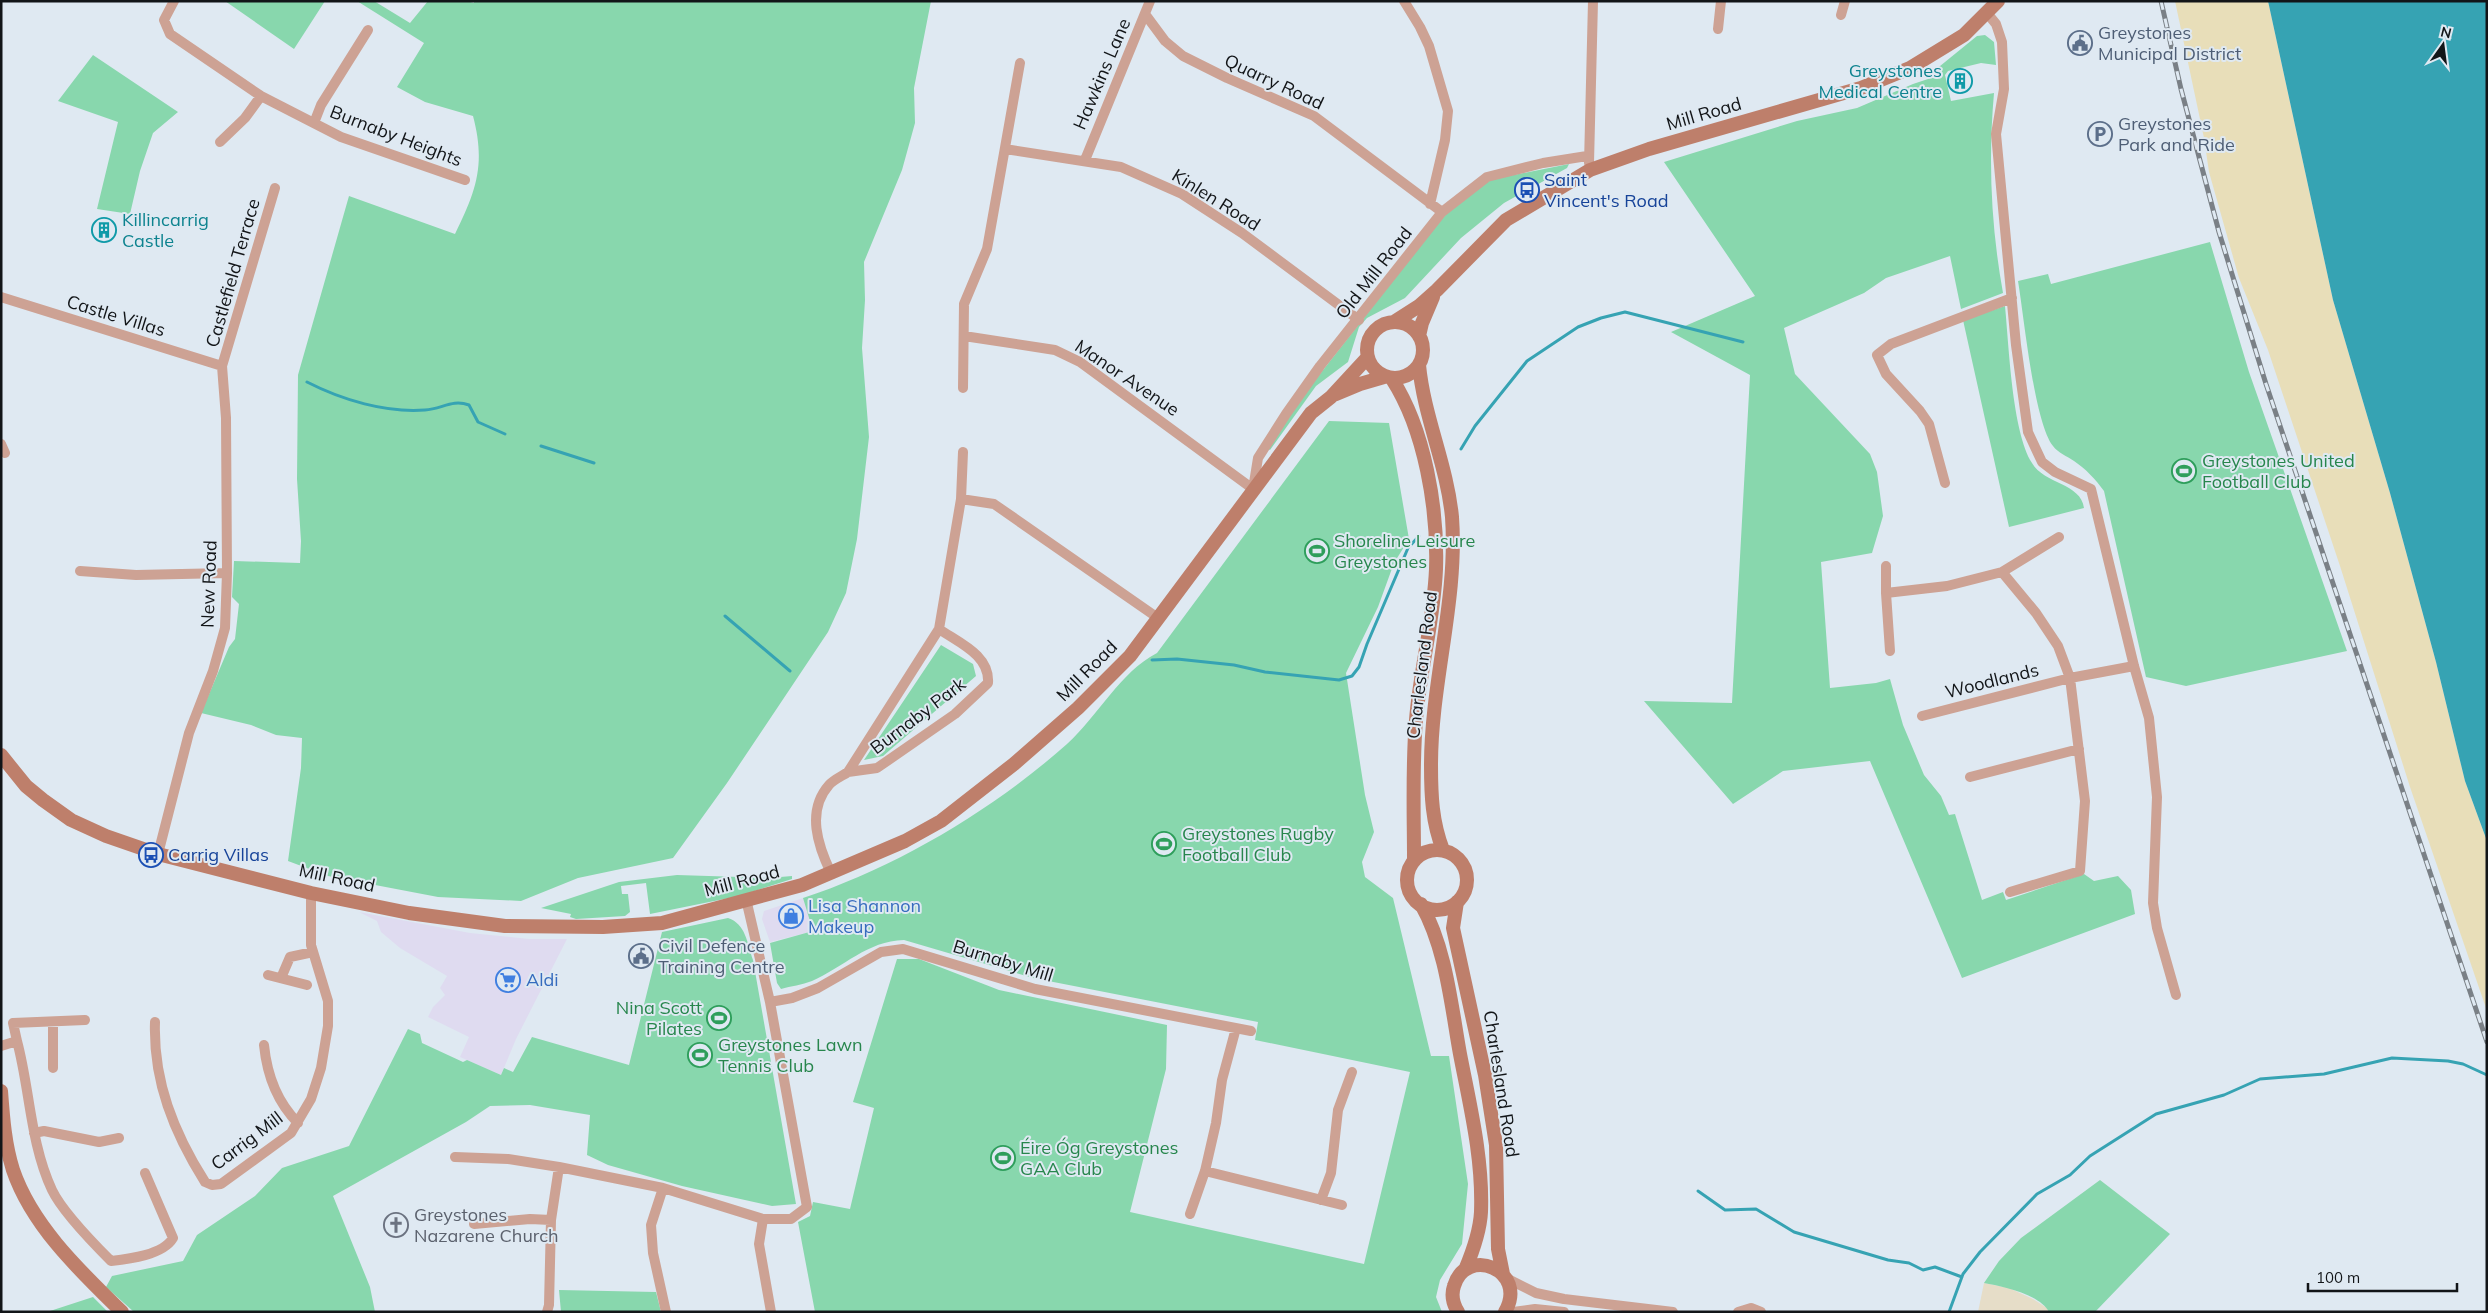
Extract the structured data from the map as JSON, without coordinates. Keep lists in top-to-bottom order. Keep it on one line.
{"streets":{"main road":["Mill Road","Charlesland Road"],"street":["Hawkins Lane","Quarry Road","Burnaby Heights","Kinlen Road","Castlefield Terrace","Old Mill Road","Castle Villas","Manor Avenue","New Road","Woodlands","Burnaby Park","Burnaby Mill","Carrig Mill"]},"crossings":[["Hawkins Lane","Quarry Road"],["Hawkins Lane","Kinlen Road"],["Quarry Road","Old Mill Road"],["Mill Road","Old Mill Road"],["Mill Road","Manor Avenue"],["Mill Road","New Road"],["Mill Road","Charlesland Road"],["Mill Road","Burnaby Park"],["Mill Road","Carrig Mill"],["Kinlen Road","Old Mill Road"],["Castlefield Terrace","Castle Villas"],["Castlefield Terrace","New Road"],["Old Mill Road","Manor Avenue"],["Castle Villas","New Road"]],"places":{"public building":["Greystones Municipal District","Civil Defence Training Centre"],"building":["Greystones Medical Centre","Killincarrig Castle"],"parking":["Greystones Park and Ride"],"bus stop":["Saint Vincent's Road","Carrig Villas"],"sports":["Greystones United Football Club","Shoreline Leisure Greystones","Greystones Rugby Football Club","Nina Scott Pilates","Greystones Lawn Tennis Club","Éire Óg Greystones GAA Club"],"shop":["Lisa Shannon Makeup"],"supermarket":["Aldi"],"church":["Greystones Nazarene Church"]},"scale_bar":"100 m","north":"top"}
